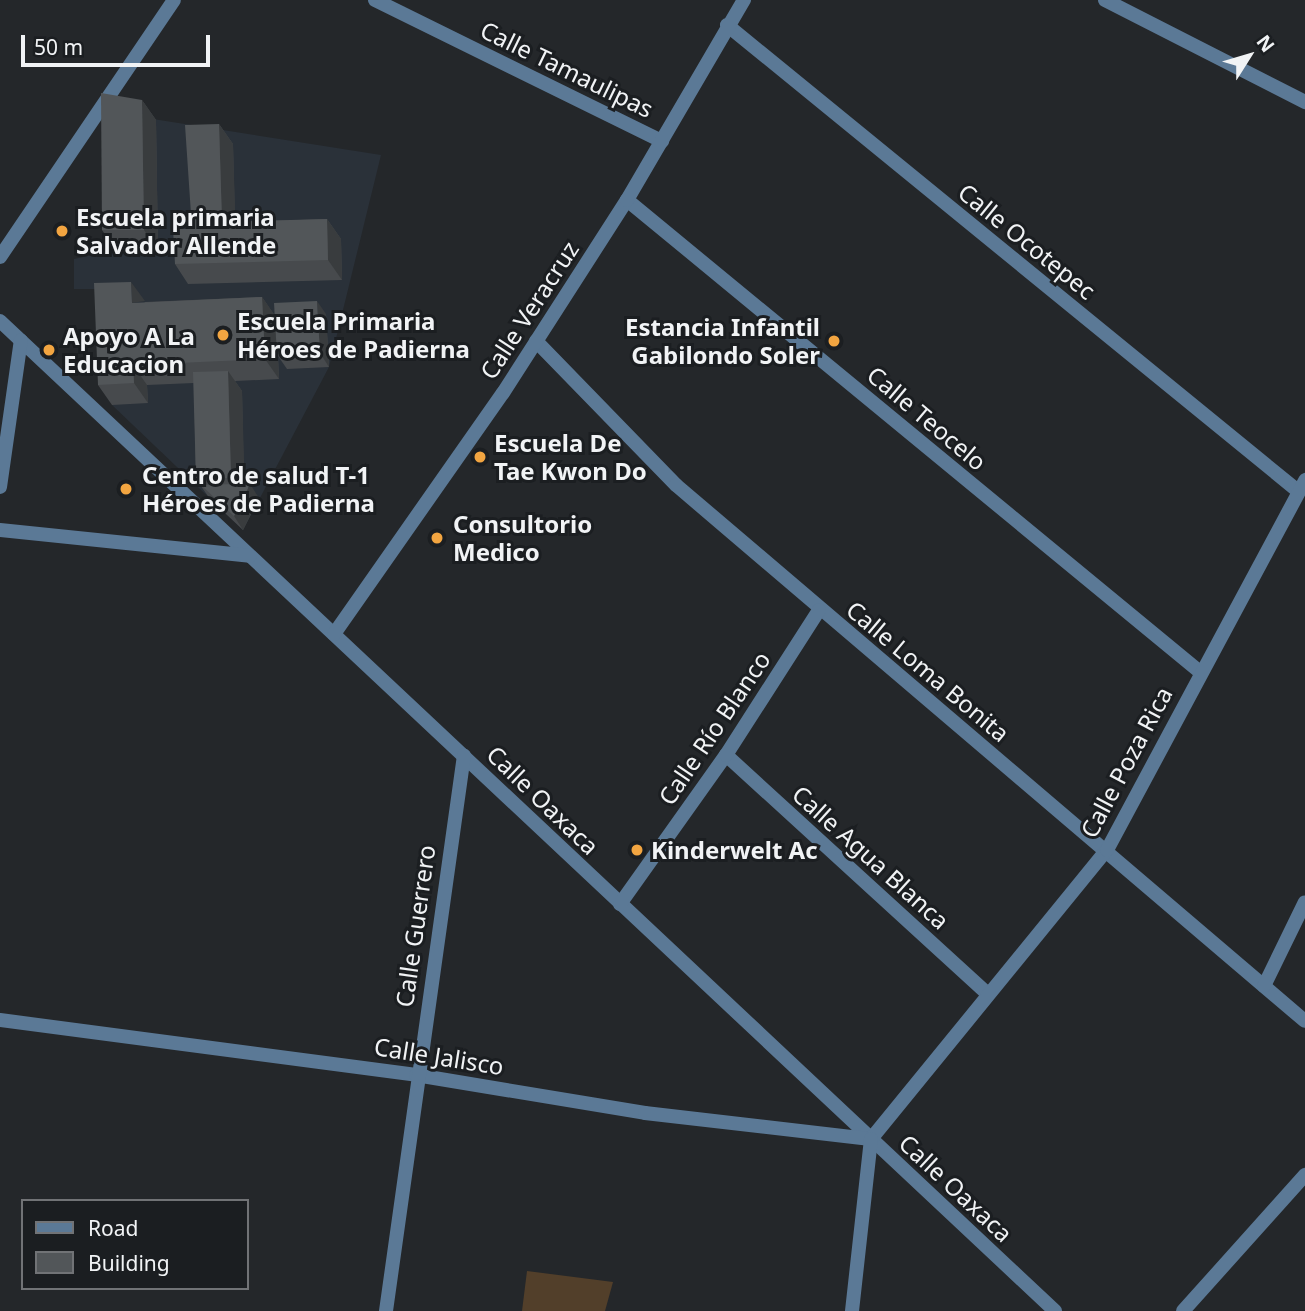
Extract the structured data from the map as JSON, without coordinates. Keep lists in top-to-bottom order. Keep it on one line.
{"streets":{"street":["Calle Tamaulipas","Calle Ocotepec","Calle Veracruz","Calle Teocelo","Calle Loma Bonita","Calle Río Blanco","Calle Poza Rica","Calle Oaxaca","Calle Agua Blanca","Calle Guerrero","Calle Jalisco"]},"crossings":[["Calle Tamaulipas","Calle Veracruz"],["Calle Ocotepec","Calle Veracruz"],["Calle Ocotepec","Calle Poza Rica"],["Calle Veracruz","Calle Teocelo"],["Calle Veracruz","Calle Loma Bonita"],["Calle Veracruz","Calle Oaxaca"],["Calle Teocelo","Calle Poza Rica"],["Calle Loma Bonita","Calle Río Blanco"],["Calle Loma Bonita","Calle Poza Rica"],["Calle Río Blanco","Calle Oaxaca"],["Calle Río Blanco","Calle Agua Blanca"],["Calle Poza Rica","Calle Oaxaca"],["Calle Poza Rica","Calle Agua Blanca"],["Calle Poza Rica","Calle Jalisco"],["Calle Oaxaca","Calle Guerrero"],["Calle Oaxaca","Calle Jalisco"],["Calle Guerrero","Calle Jalisco"]],"places":["Escuela primaria Salvador Allende","Escuela Primaria Héroes de Padierna","Estancia Infantil Gabilondo Soler","Apoyo A La Educacion","Escuela De Tae Kwon Do","Centro de salud T-1 Héroes de Padierna","Consultorio Medico","Kinderwelt Ac"],"legend":["Road","Building"],"scale_bar":"50 m","north":"top right"}
